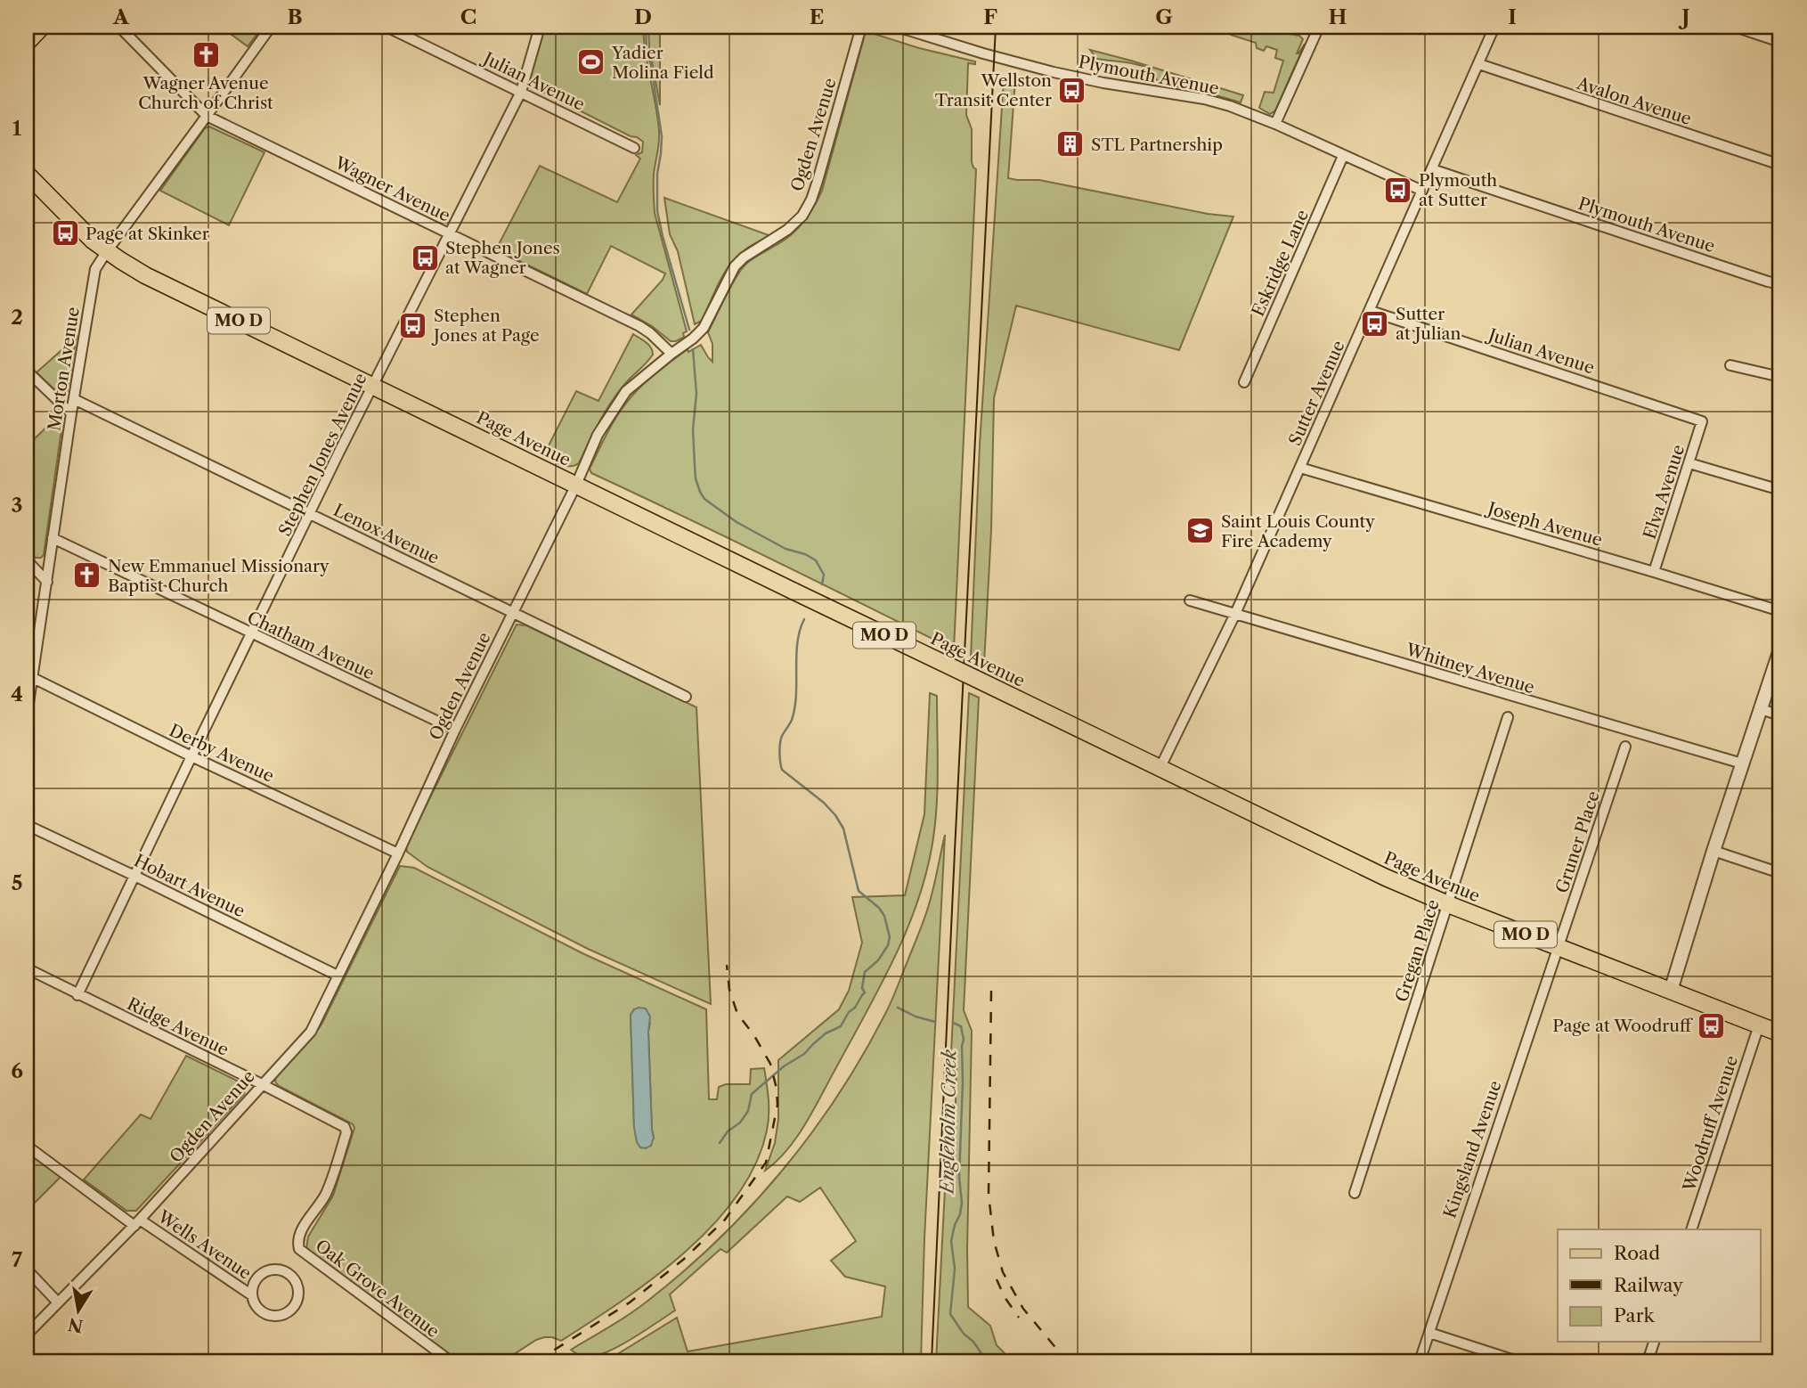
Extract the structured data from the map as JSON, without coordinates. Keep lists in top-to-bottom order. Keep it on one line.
{"streets":{"main road":["MO D","Page Avenue"],"street":["Plymouth Avenue","Julian Avenue","Avalon Avenue","Ogden Avenue","Wagner Avenue","Eskridge Lane","Morton Avenue","Sutter Avenue","Stephen Jones Avenue","Elva Avenue","Joseph Avenue","Lenox Avenue","Chatham Avenue","Whitney Avenue","Derby Avenue","Gruner Place","Hobart Avenue","Gregan Place","Ridge Avenue","Woodruff Avenue","Kingsland Avenue","Wells Avenue","Oak Grove Avenue"]},"crossings":[["Plymouth Avenue","Eskridge Lane"],["Plymouth Avenue","Sutter Avenue"],["Julian Avenue","Sutter Avenue"],["Julian Avenue","Stephen Jones Avenue"],["Julian Avenue","Elva Avenue"],["Avalon Avenue","Sutter Avenue"],["Ogden Avenue","Wagner Avenue"],["Ogden Avenue","Page Avenue"],["Ogden Avenue","Lenox Avenue"],["Ogden Avenue","Chatham Avenue"],["Ogden Avenue","Derby Avenue"],["Ogden Avenue","Hobart Avenue"],["Ogden Avenue","Ridge Avenue"],["Ogden Avenue","Wells Avenue"],["Wagner Avenue","Morton Avenue"],["Wagner Avenue","Stephen Jones Avenue"],["MO D","Morton Avenue"],["MO D","Page Avenue"],["Morton Avenue","Page Avenue"],["Morton Avenue","Lenox Avenue"],["Morton Avenue","Chatham Avenue"],["Morton Avenue","Derby Avenue"],["Sutter Avenue","Page Avenue"],["Sutter Avenue","Joseph Avenue"],["Sutter Avenue","Whitney Avenue"],["Page Avenue","Stephen Jones Avenue"],["Page Avenue","Gruner Place"],["Page Avenue","Gregan Place"],["Page Avenue","Woodruff Avenue"],["Page Avenue","Kingsland Avenue"],["Stephen Jones Avenue","Lenox Avenue"],["Stephen Jones Avenue","Chatham Avenue"],["Stephen Jones Avenue","Derby Avenue"],["Stephen Jones Avenue","Hobart Avenue"],["Stephen Jones Avenue","Ridge Avenue"],["Elva Avenue","Joseph Avenue"],["Gruner Place","Kingsland Avenue"],["Ridge Avenue","Oak Grove Avenue"]],"water":["Engleholm Creek"],"places":{"church":["Wagner Avenue Church of Christ","New Emmanuel Missionary Baptist Church"],"sports":["Yadier Molina Field"],"bus stop":["Wellston Transit Center","Plymouth at Sutter","Page at Skinker","Stephen Jones at Wagner","Sutter at Julian","Stephen Jones at Page","Page at Woodruff"],"building":["STL Partnership"],"school or university":["Saint Louis County Fire Academy"]},"legend":["Road","Railway","Park"],"north":"bottom","grid":{"columns":["A","B","C","D","E","F","G","H","I","J"],"rows":["1","2","3","4","5","6","7"]}}
